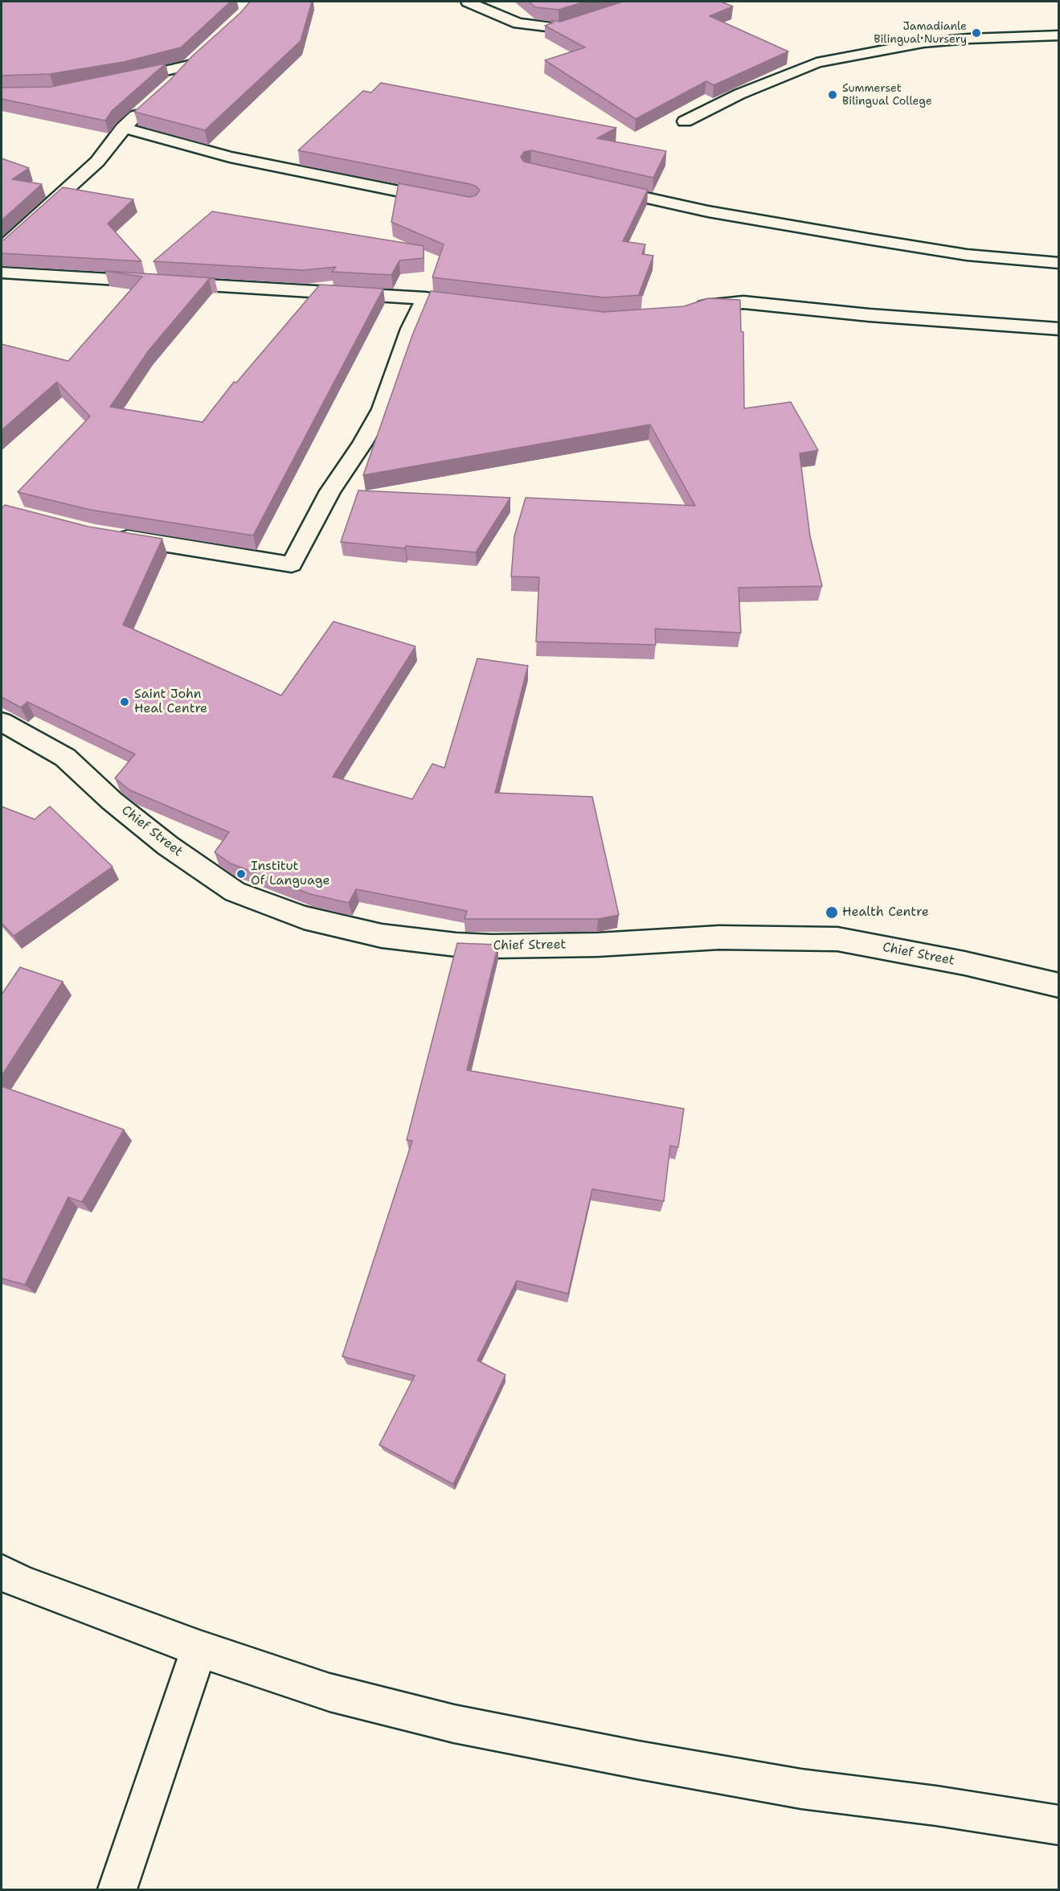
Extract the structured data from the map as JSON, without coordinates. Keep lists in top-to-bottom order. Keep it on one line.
{"streets":{"street":["Chief Street"]},"places":["Jamadianle Bilingual Nursery","Summerset Bilingual College","Saint John Heal Centre","Institut Of Language","Health Centre"]}
